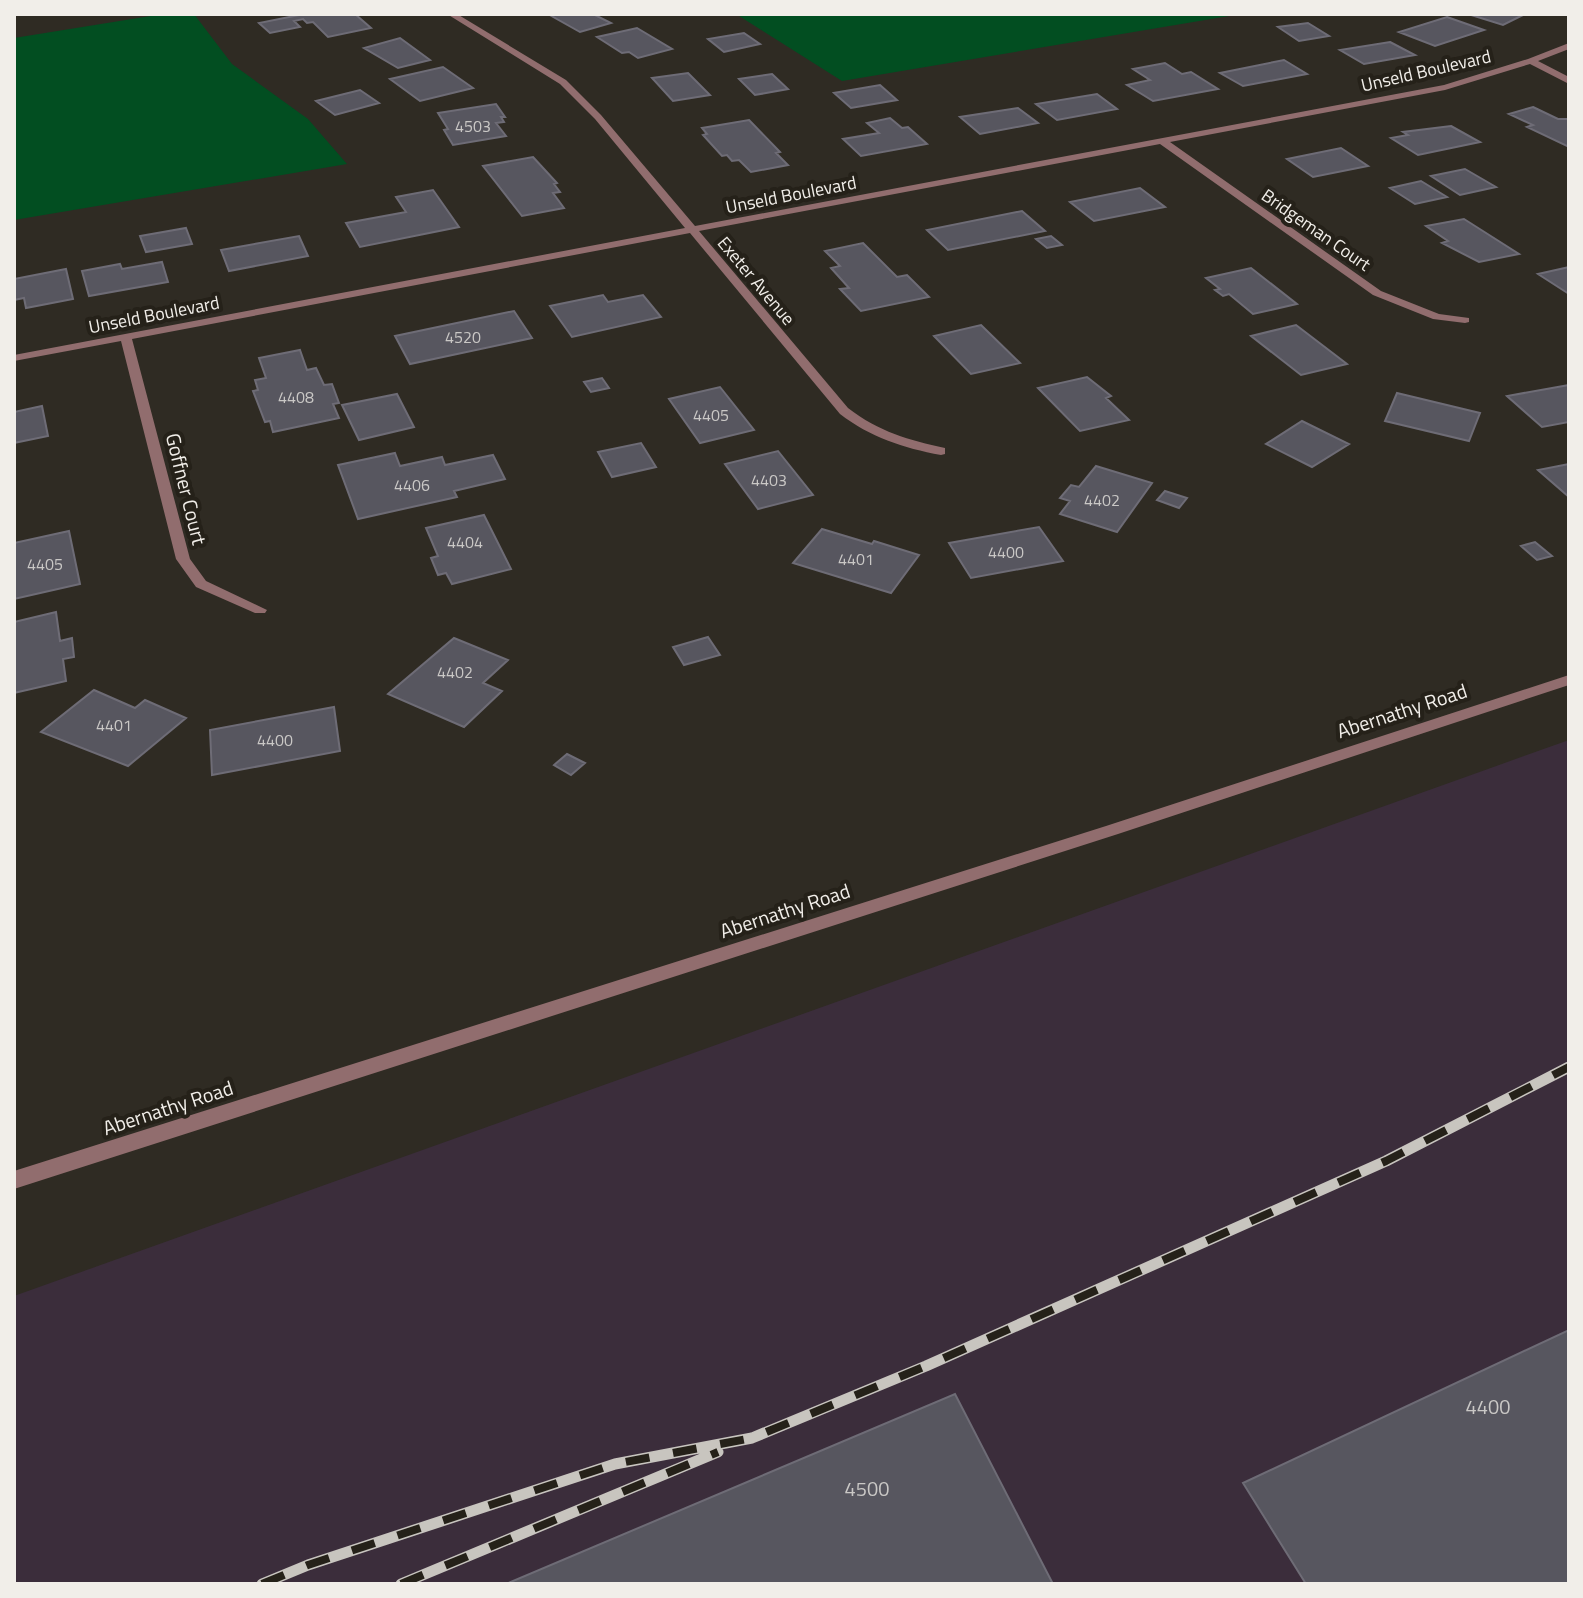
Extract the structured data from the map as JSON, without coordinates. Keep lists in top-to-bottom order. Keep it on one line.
{"streets":{"street":["Unseld Boulevard","Bridgeman Court","Exeter Avenue","Goffner Court","Abernathy Road"]},"crossings":[["Unseld Boulevard","Bridgeman Court"],["Unseld Boulevard","Exeter Avenue"],["Unseld Boulevard","Goffner Court"]],"house_numbers":["4503","4520","4408","4405","4403","4406","4402","4404","4400","4401","4405","4402","4401","4400","4400","4500"]}
